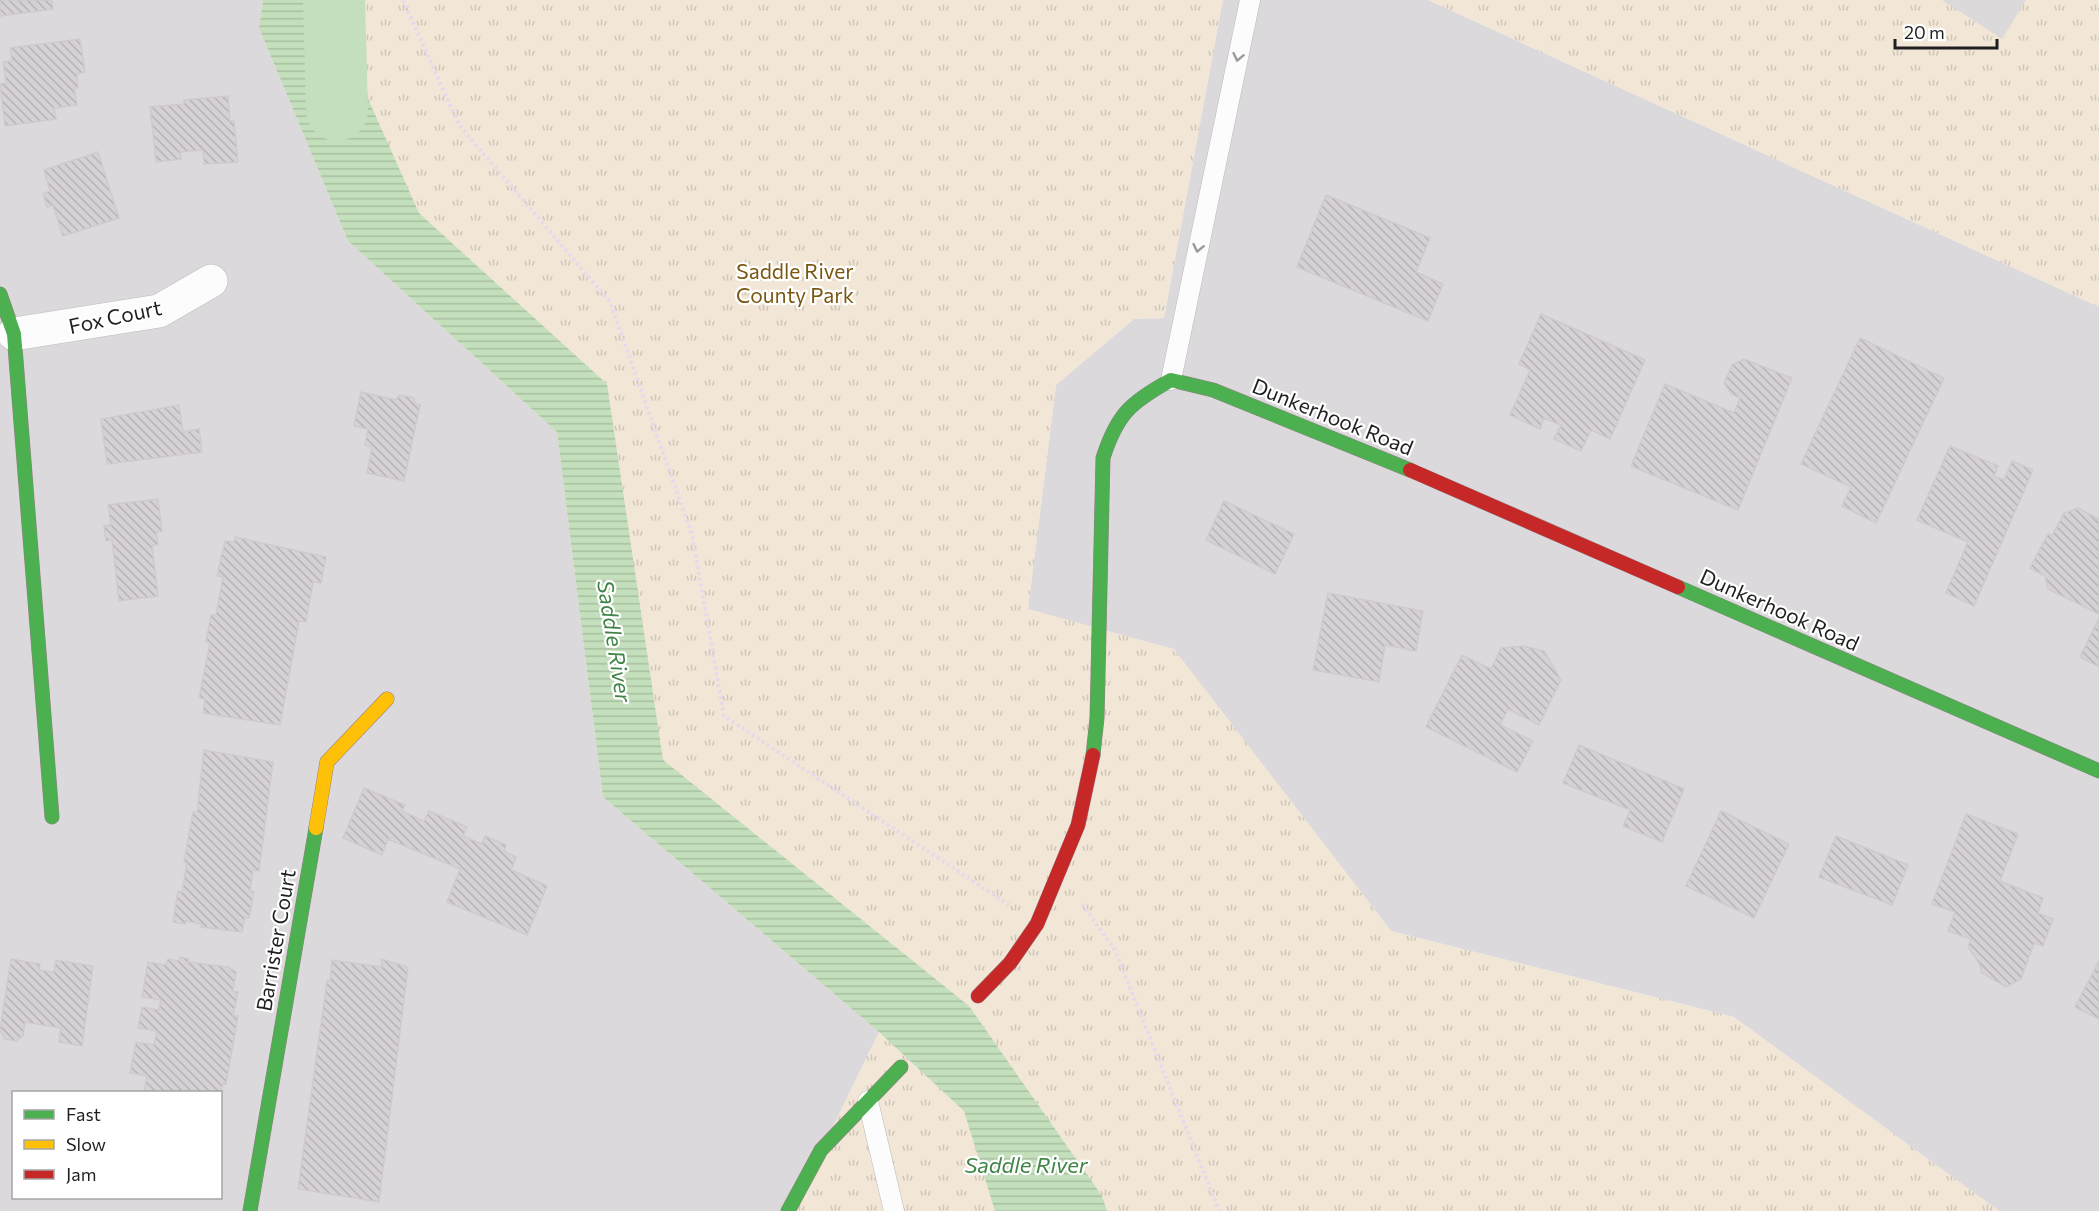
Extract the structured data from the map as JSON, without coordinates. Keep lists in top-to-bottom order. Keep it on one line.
{"streets":{"street":["Fox Court","Dunkerhook Road","Barrister Court"]},"water":["Saddle River"],"parks":["Saddle River County Park"],"legend":["Fast","Slow","Jam"],"scale_bar":"20 m"}
